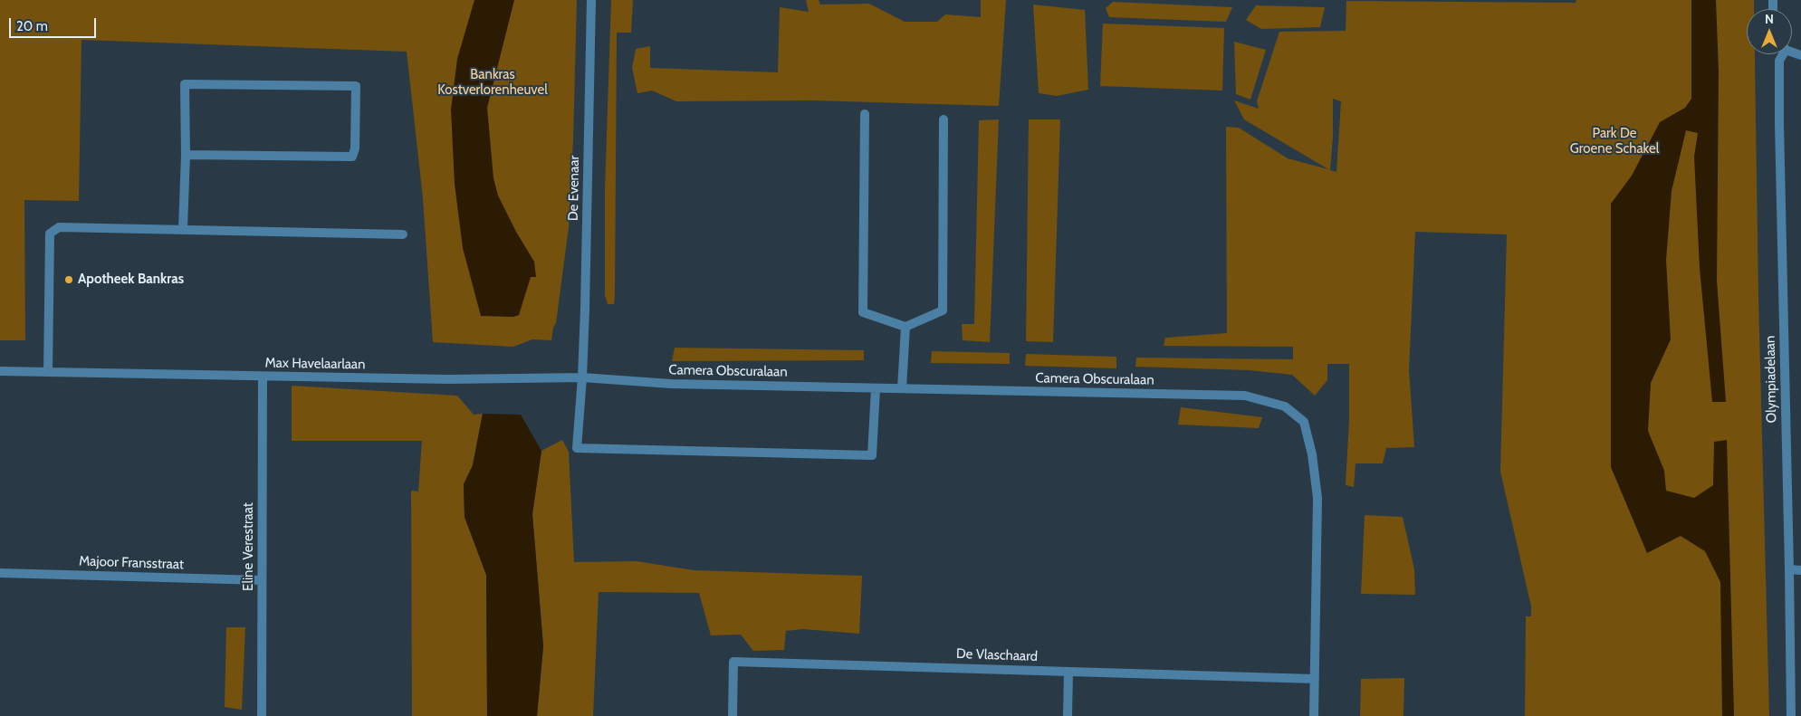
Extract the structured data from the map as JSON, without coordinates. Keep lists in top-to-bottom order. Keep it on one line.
{"streets":{"street":["De Evenaar","Max Havelaarlaan","Camera Obscuralaan","Olympiadelaan","Eline Verestraat","Majoor Fransstraat","De Vlaschaard"]},"crossings":[["De Evenaar","Max Havelaarlaan"],["De Evenaar","Camera Obscuralaan"],["Max Havelaarlaan","Camera Obscuralaan"],["Max Havelaarlaan","Eline Verestraat"],["Camera Obscuralaan","De Vlaschaard"],["Eline Verestraat","Majoor Fransstraat"]],"parks":["Bankras Kostverlorenheuvel","Park De Groene Schakel"],"places":["Apotheek Bankras"],"scale_bar":"20 m","north":"top"}
